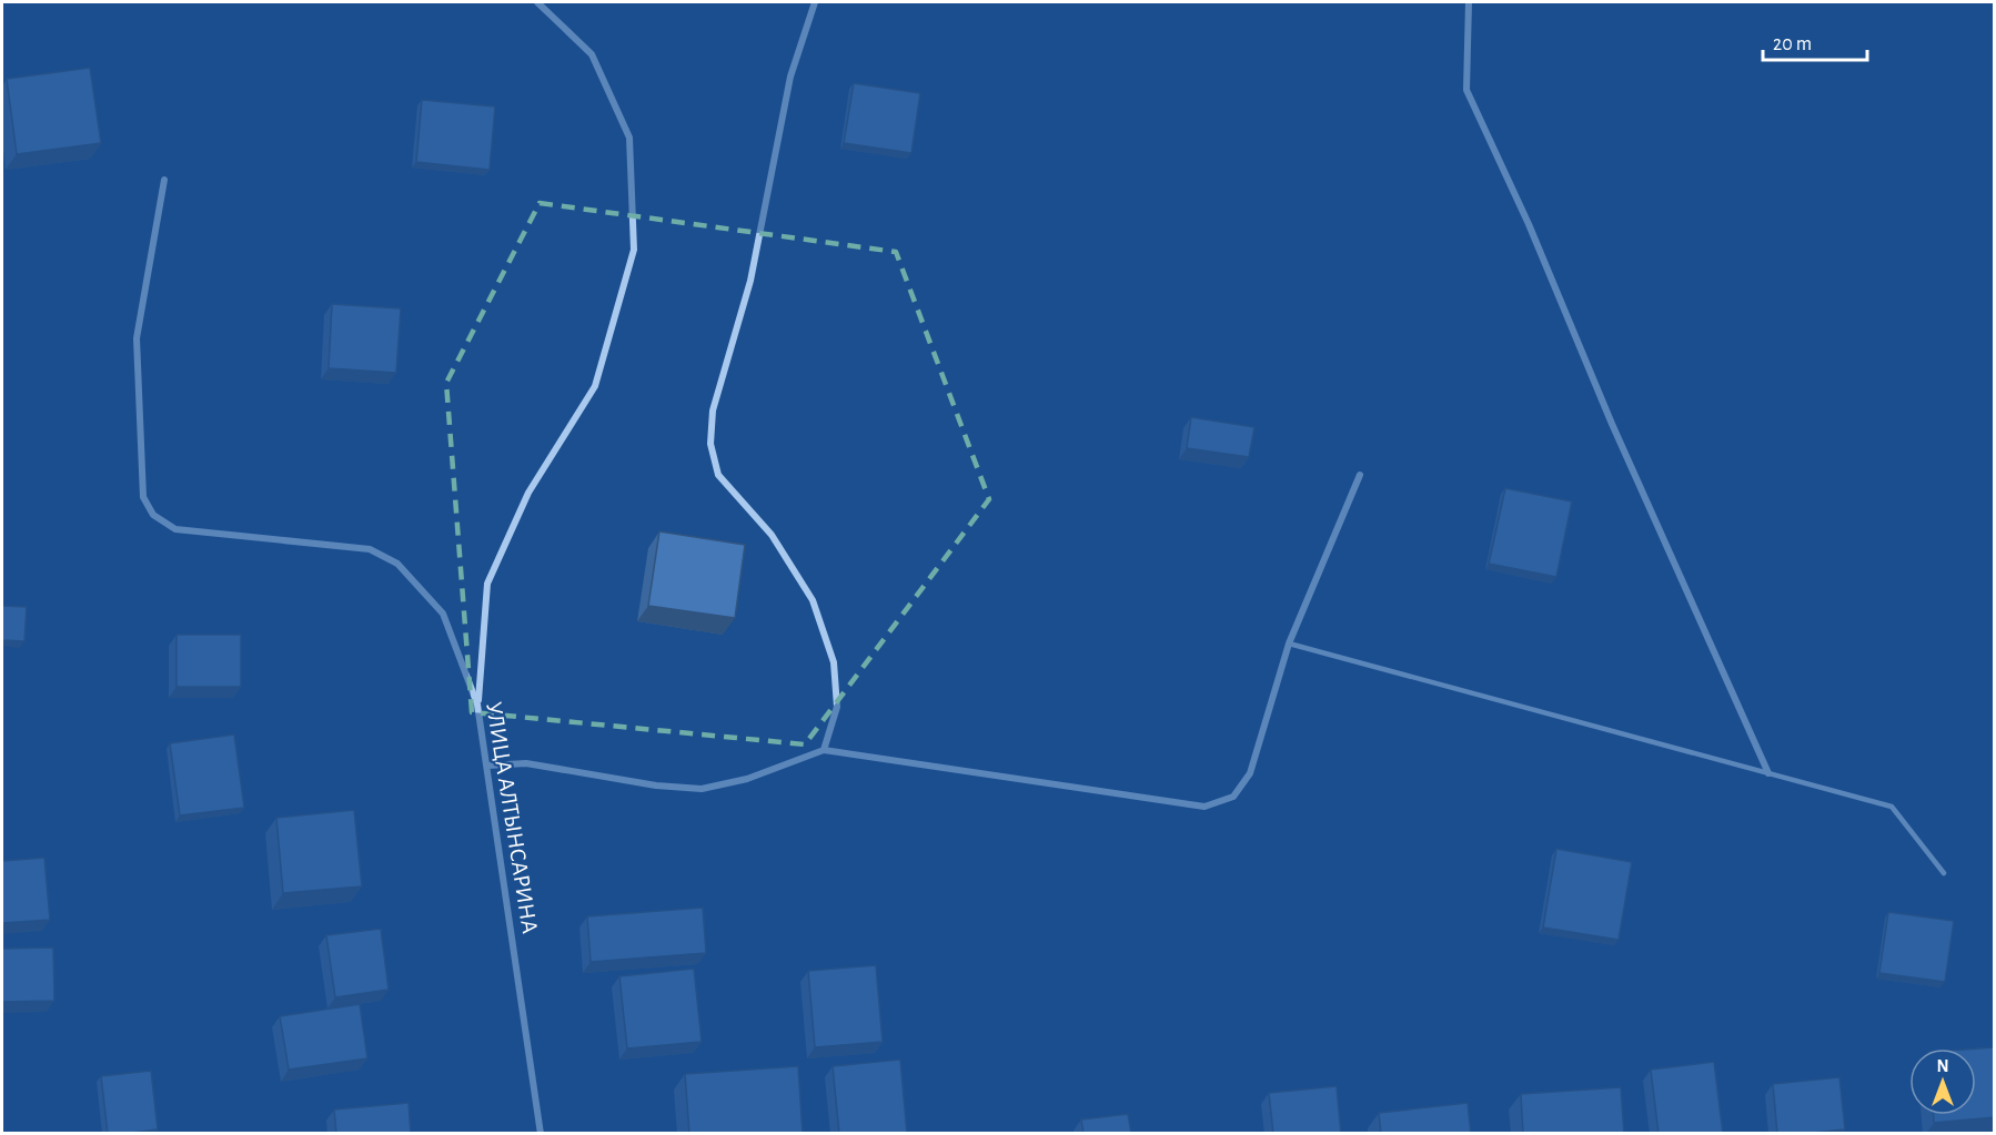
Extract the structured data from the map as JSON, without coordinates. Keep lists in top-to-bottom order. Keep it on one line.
{"streets":{"street":["УЛИЦА АЛТЫНСАРИНА"]},"scale_bar":"20 m","north":"top"}
